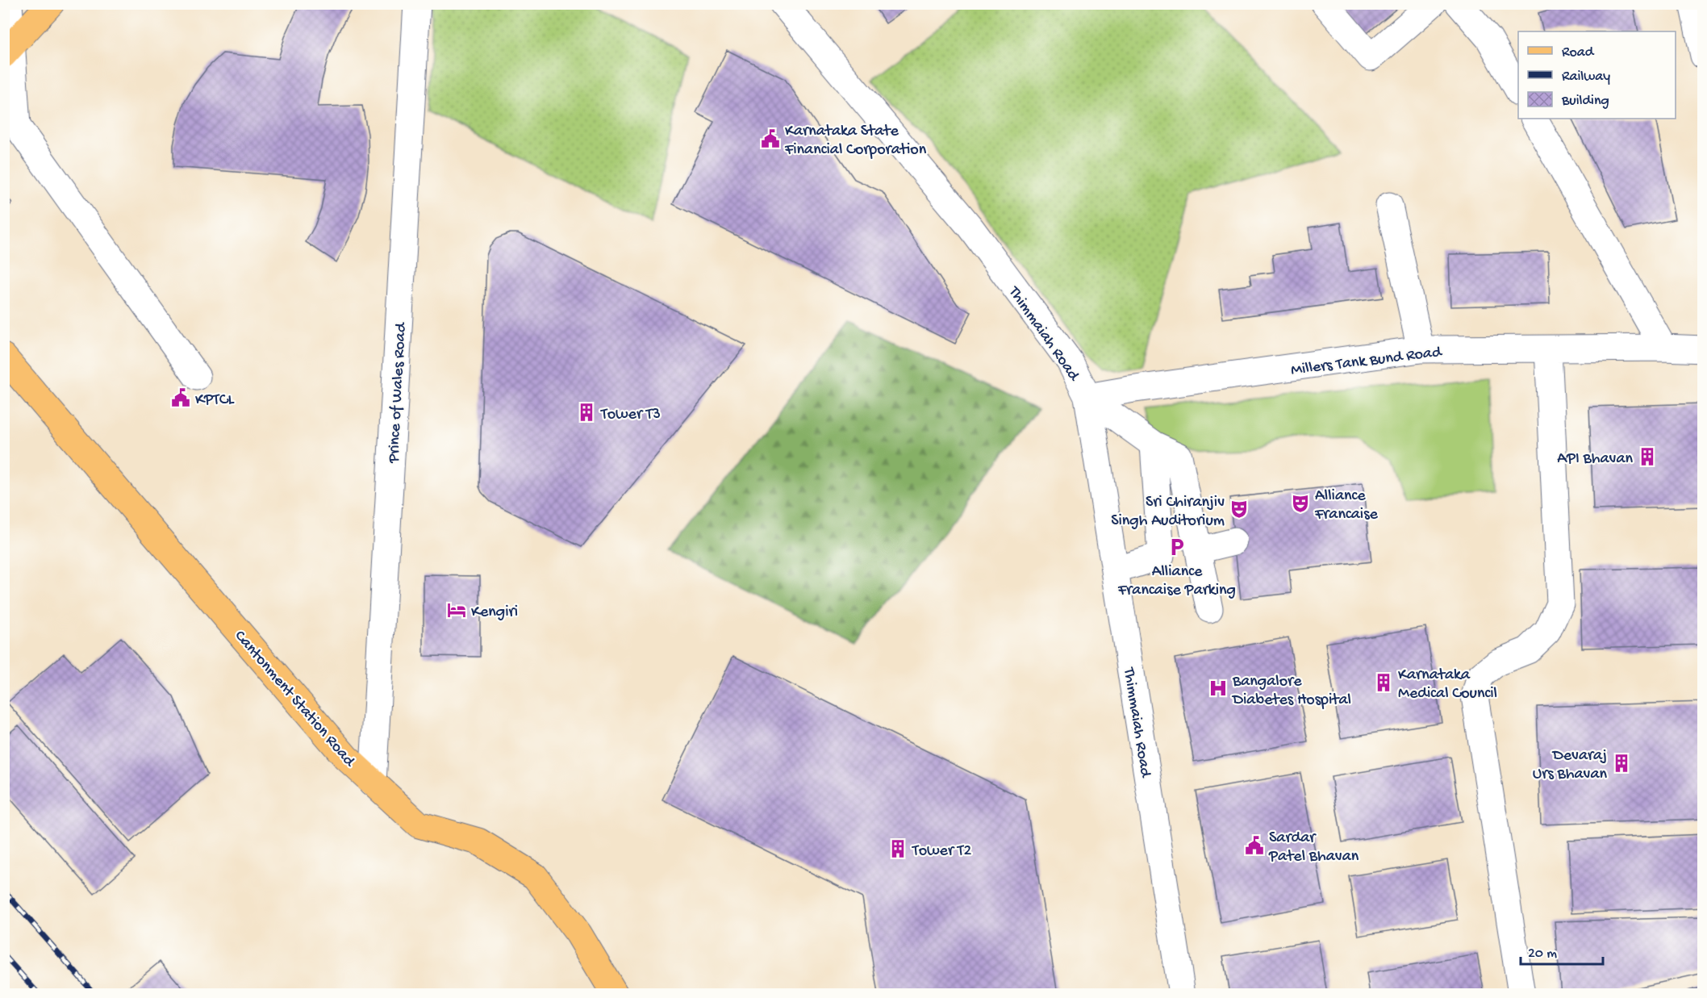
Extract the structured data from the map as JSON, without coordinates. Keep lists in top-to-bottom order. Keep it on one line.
{"streets":{"main road":["Cantonment Station Road"],"street":["Thimmaiah Road","Millers Tank Bund Road","Prince of Wales Road"]},"crossings":[["Thimmaiah Road","Millers Tank Bund Road"],["Prince of Wales Road","Cantonment Station Road"]],"places":{"public building":["Karnataka State Financial Corporation","KPTCL","Sardar Patel Bhavan"],"building":["Tower T3","API Bhavan","Karnataka Medical Council","Devaraj Urs Bhavan","Tower T2"],"theatre":["Alliance Francaise","Sri Chiranjiv Singh Auditorium"],"parking":["Alliance Francaise Parking"],"hotel":["Kengiri"],"hospital":["Bangalore Diabetes Hospital"]},"legend":["Road","Railway","Building"],"scale_bar":"20 m"}
